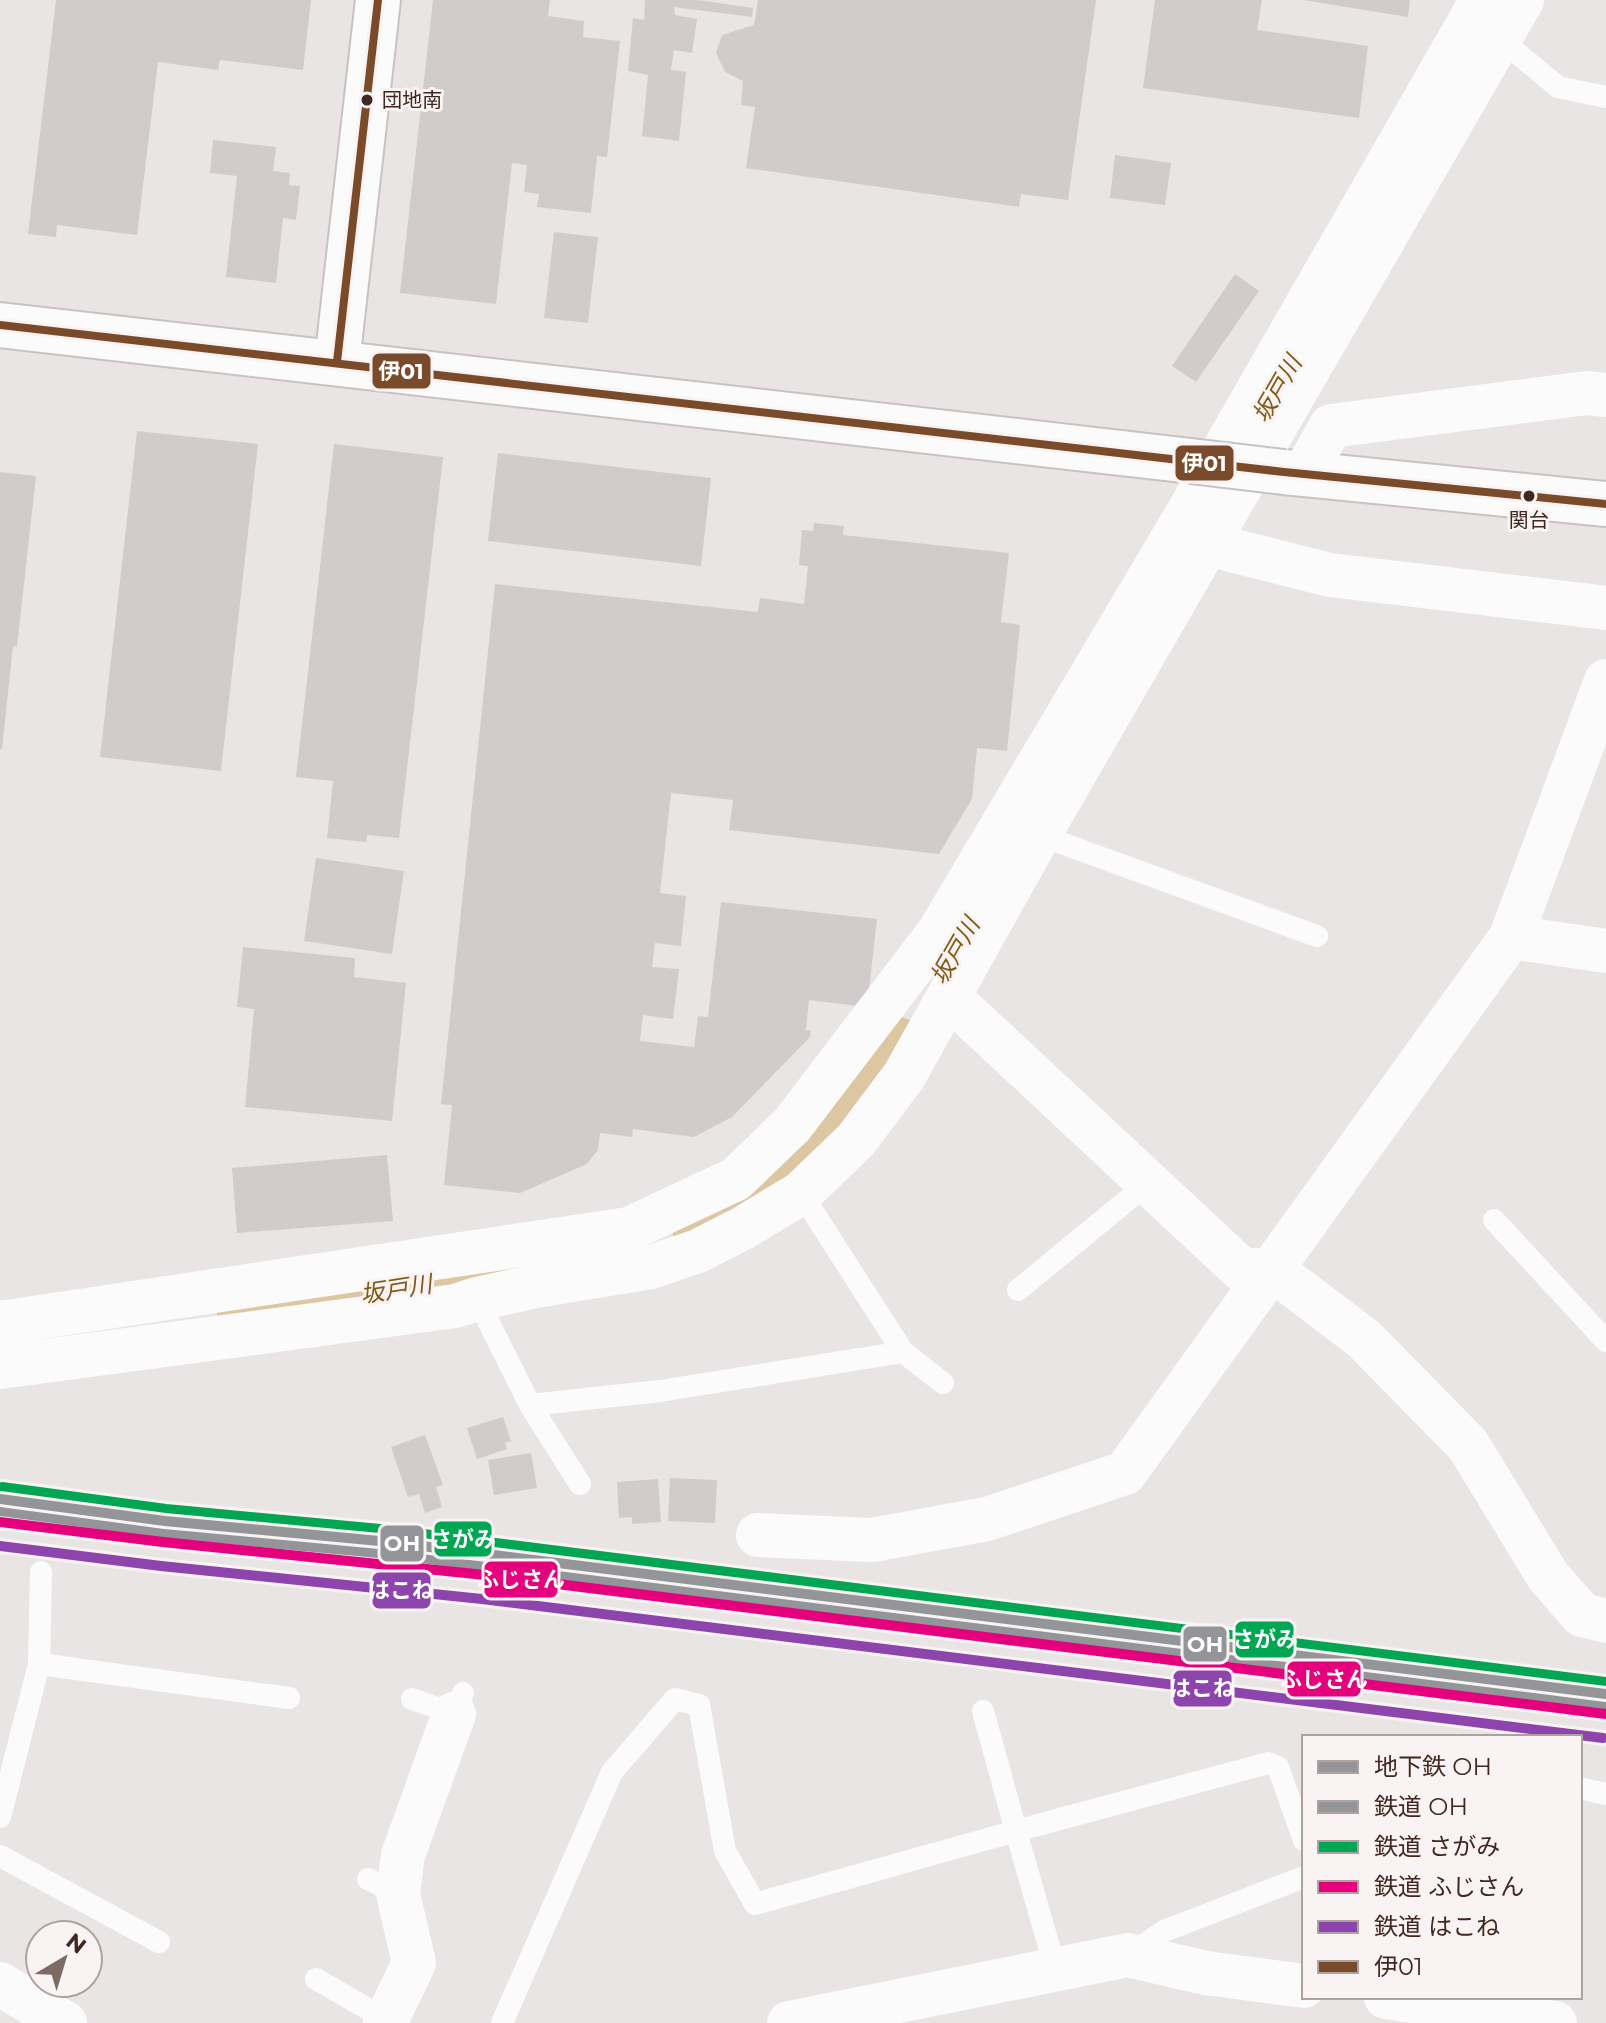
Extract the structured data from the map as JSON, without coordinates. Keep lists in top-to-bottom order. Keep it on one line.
{"water":["坂戸川"],"places":["団地南","関台"],"lines":["transit line 伊01","rail line さがみ","metro line OH","rail line OH","rail line ふじさん","rail line はこね"],"legend":["地下鉄 OH","鉄道 OH","鉄道 さがみ","鉄道 ふじさん","鉄道 はこね","伊01"],"north":"top right"}
